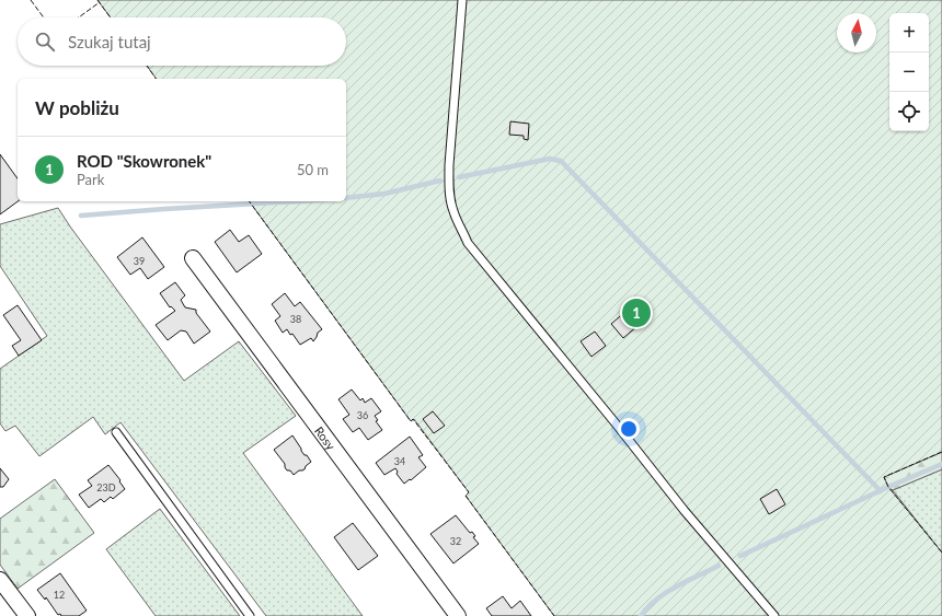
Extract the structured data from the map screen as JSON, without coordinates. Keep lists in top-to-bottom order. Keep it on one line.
{"streets":{"street":["Rosy"]},"house_numbers":["39","38","36","34","23D","32","12"],"north":"top","page":{"map_buttons":["+","−"],"search":"Szukaj tutaj","heading":"W pobliżu","list":[{"mark":"1","name":"ROD \"Skowronek\"","note":"Park","value":"50 m"}],"pins":"1"}}
